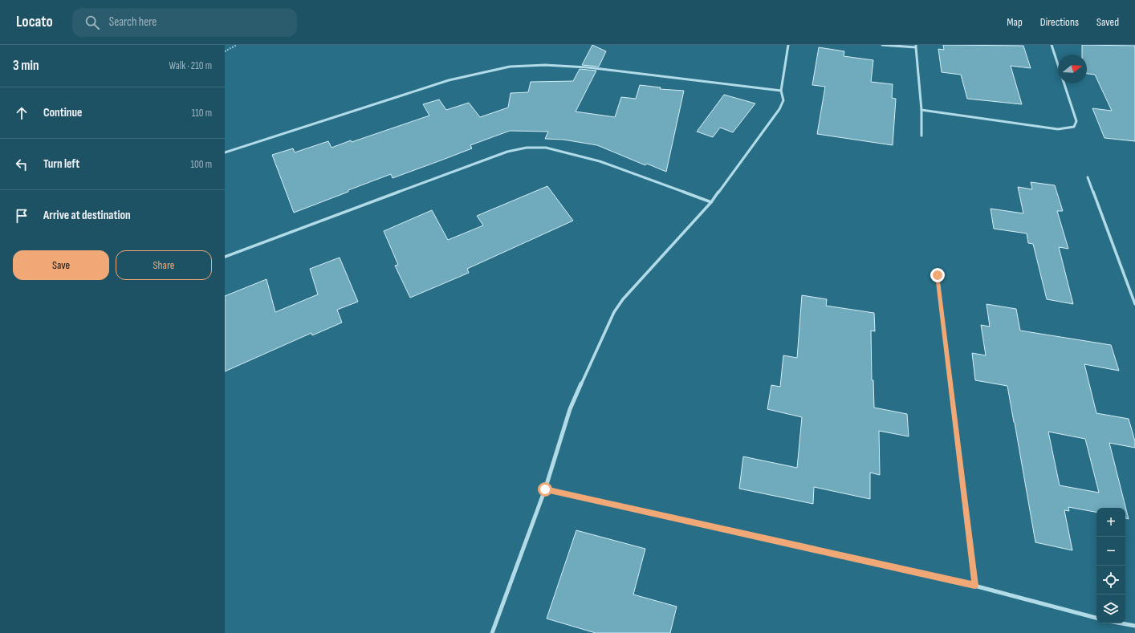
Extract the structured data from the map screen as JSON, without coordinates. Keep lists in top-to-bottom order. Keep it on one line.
{"north":"right","page":{"header":"Locato","search":"Search here","nav":["Map","Directions","Saved"],"heading":["3 min","Walk · 210 m"],"list":[["Continue","110 m"],["Turn left","100 m"],"Arrive at destination"],"buttons":["Save","Share"],"map_buttons":["+","−"]}}
